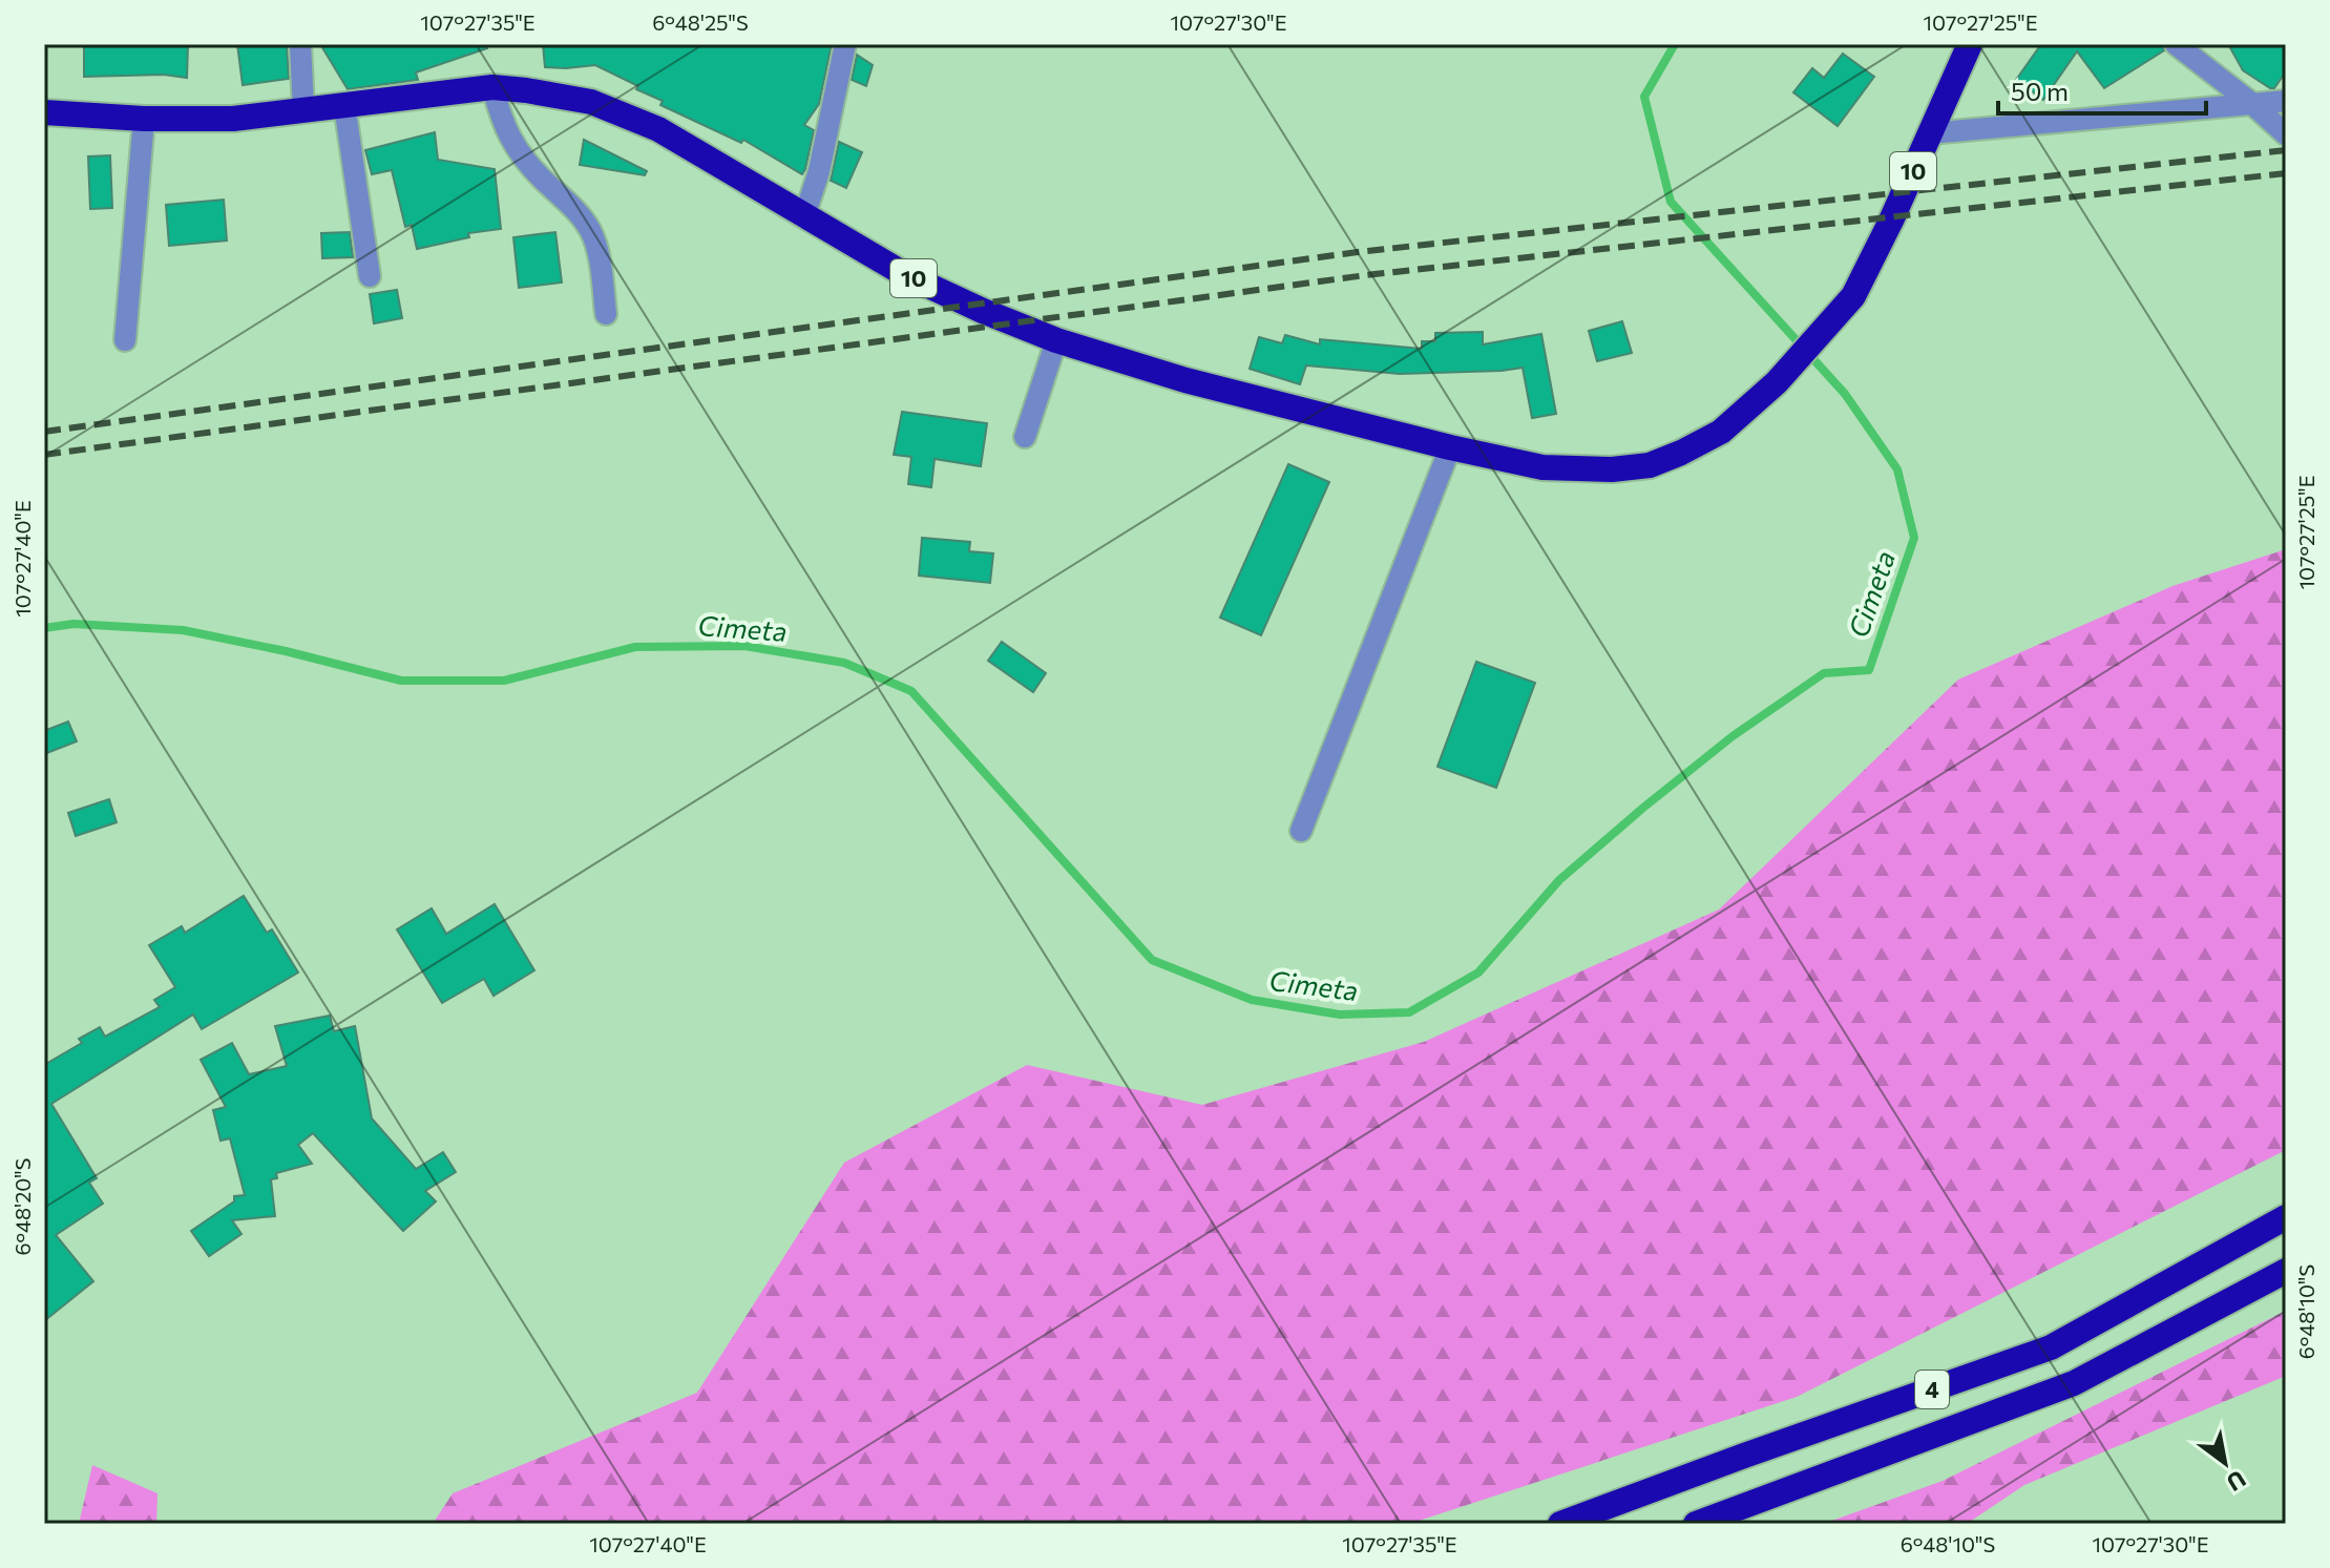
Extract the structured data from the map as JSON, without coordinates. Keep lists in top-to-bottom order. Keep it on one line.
{"streets":{"highway":["10","4"]},"water":["Cimeta"],"scale_bar":"50 m","north":"bottom right","coordinates":["107°27'35\"E","6°48'25\"S","107°27'30\"E","107°27'25\"E","107°27'40\"E","6°48'20\"S","6°48'10\"S"]}
